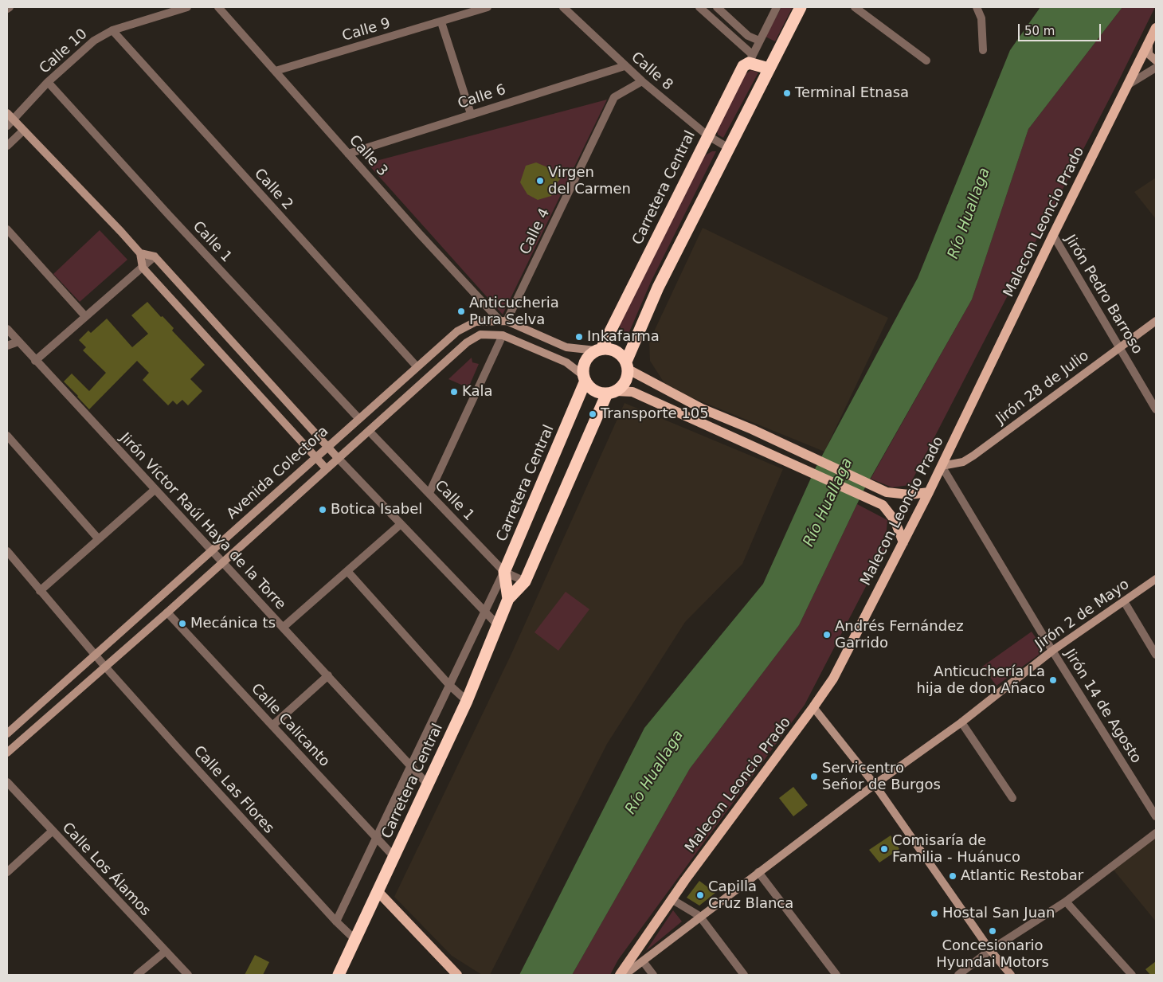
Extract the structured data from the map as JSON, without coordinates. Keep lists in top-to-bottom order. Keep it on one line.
{"streets":{"highway":["Carretera Central"],"main road":["Malecon Leoncio Prado"],"street":["Calle 9","Calle 10","Calle 8","Calle 6","Calle 3","Calle 2","Calle 4","Calle 1","Jirón Pedro Barroso","Jirón 28 de Julio","Avenida Colectora","Jirón Víctor Raúl Haya de la Torre","Jirón 2 de Mayo","Jirón 14 de Agosto","Calle Calicanto","Calle Las Flores","Calle Los Álamos"]},"crossings":[["Calle 9","Calle 3"],["Calle 10","Calle 2"],["Calle 10","Calle 1"],["Calle 8","Calle 6"],["Calle 8","Carretera Central"],["Calle 8","Calle 4"],["Calle 6","Calle 3"],["Calle 3","Calle 4"],["Calle 3","Avenida Colectora"],["Carretera Central","Calle 1"],["Carretera Central","Avenida Colectora"],["Carretera Central","Jirón Víctor Raúl Haya de la Torre"],["Carretera Central","Calle Calicanto"],["Carretera Central","Calle Las Flores"],["Calle 2","Avenida Colectora"],["Malecon Leoncio Prado","Jirón Pedro Barroso"],["Malecon Leoncio Prado","Jirón 28 de Julio"],["Malecon Leoncio Prado","Jirón 14 de Agosto"],["Calle 4","Avenida Colectora"],["Calle 1","Avenida Colectora"],["Jirón Pedro Barroso","Jirón 28 de Julio"],["Jirón 28 de Julio","Jirón 14 de Agosto"],["Avenida Colectora","Jirón Víctor Raúl Haya de la Torre"],["Avenida Colectora","Calle Calicanto"],["Avenida Colectora","Calle Las Flores"],["Jirón 2 de Mayo","Jirón 14 de Agosto"]],"water":["Río Huallaga"],"places":["Terminal Etnasa","Virgen del Carmen","Anticucheria Pura Selva","Inkafarma","Kala","Transporte 105","Botica Isabel","Mecánica ts","Andrés Fernández Garrido","Anticuchería La hija de don Añaco","Servicentro Señor de Burgos","Comisaría de Familia - Huánuco","Atlantic Restobar","Capilla Cruz Blanca","Hostal San Juan","Concesionario Hyundai Motors"],"scale_bar":"50 m"}
